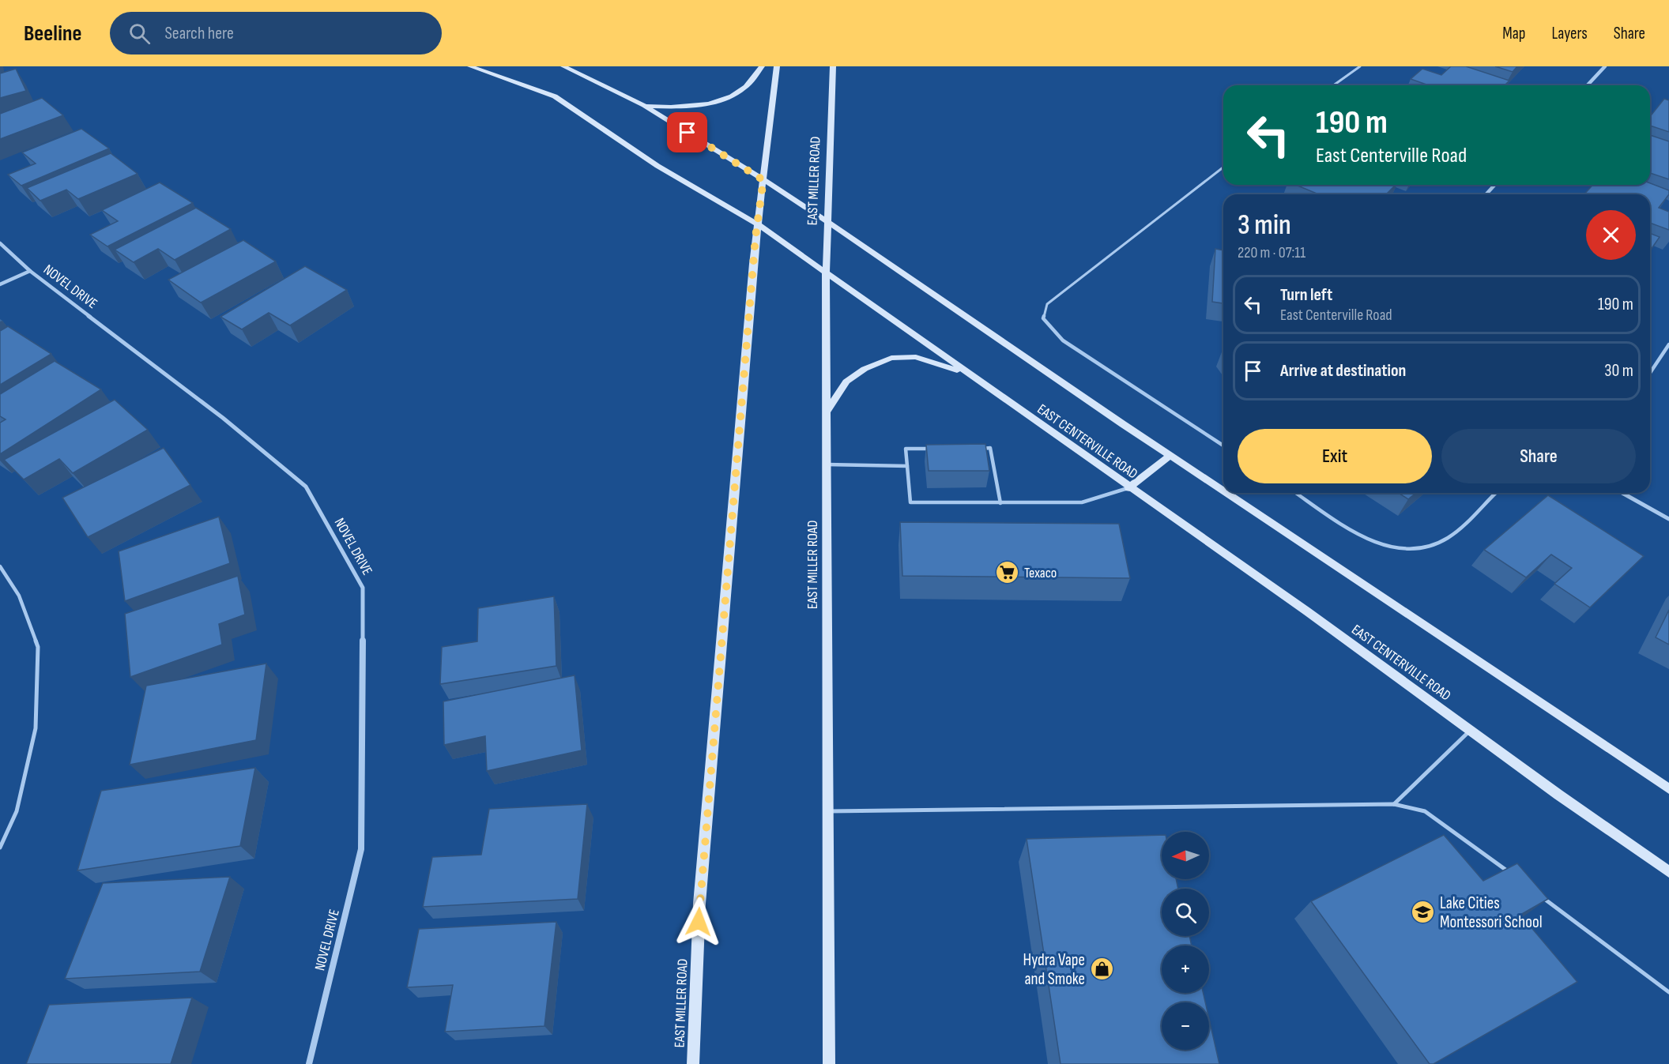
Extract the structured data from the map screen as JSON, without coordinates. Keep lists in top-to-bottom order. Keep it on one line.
{"streets":{"main road":["EAST MILLER ROAD","EAST CENTERVILLE ROAD"],"street":["NOVEL DRIVE"]},"crossings":[["EAST MILLER ROAD","EAST CENTERVILLE ROAD"]],"places":{"supermarket":["Texaco"],"school or university":["Lake Cities Montessori School"],"shop":["Hydra Vape and Smoke"]},"north":"left","page":{"header":"Beeline","search":"Search here","nav":["Map","Layers","Share"],"turn":["190 m","East Centerville Road"],"heading":["3 min","220 m · 07:11"],"list":[{"name":"Turn left","note":"East Centerville Road","value":"190 m"},{"name":"Arrive at destination","value":"30 m"}],"buttons":["Exit","Share"],"map_buttons":["+","−"]}}
